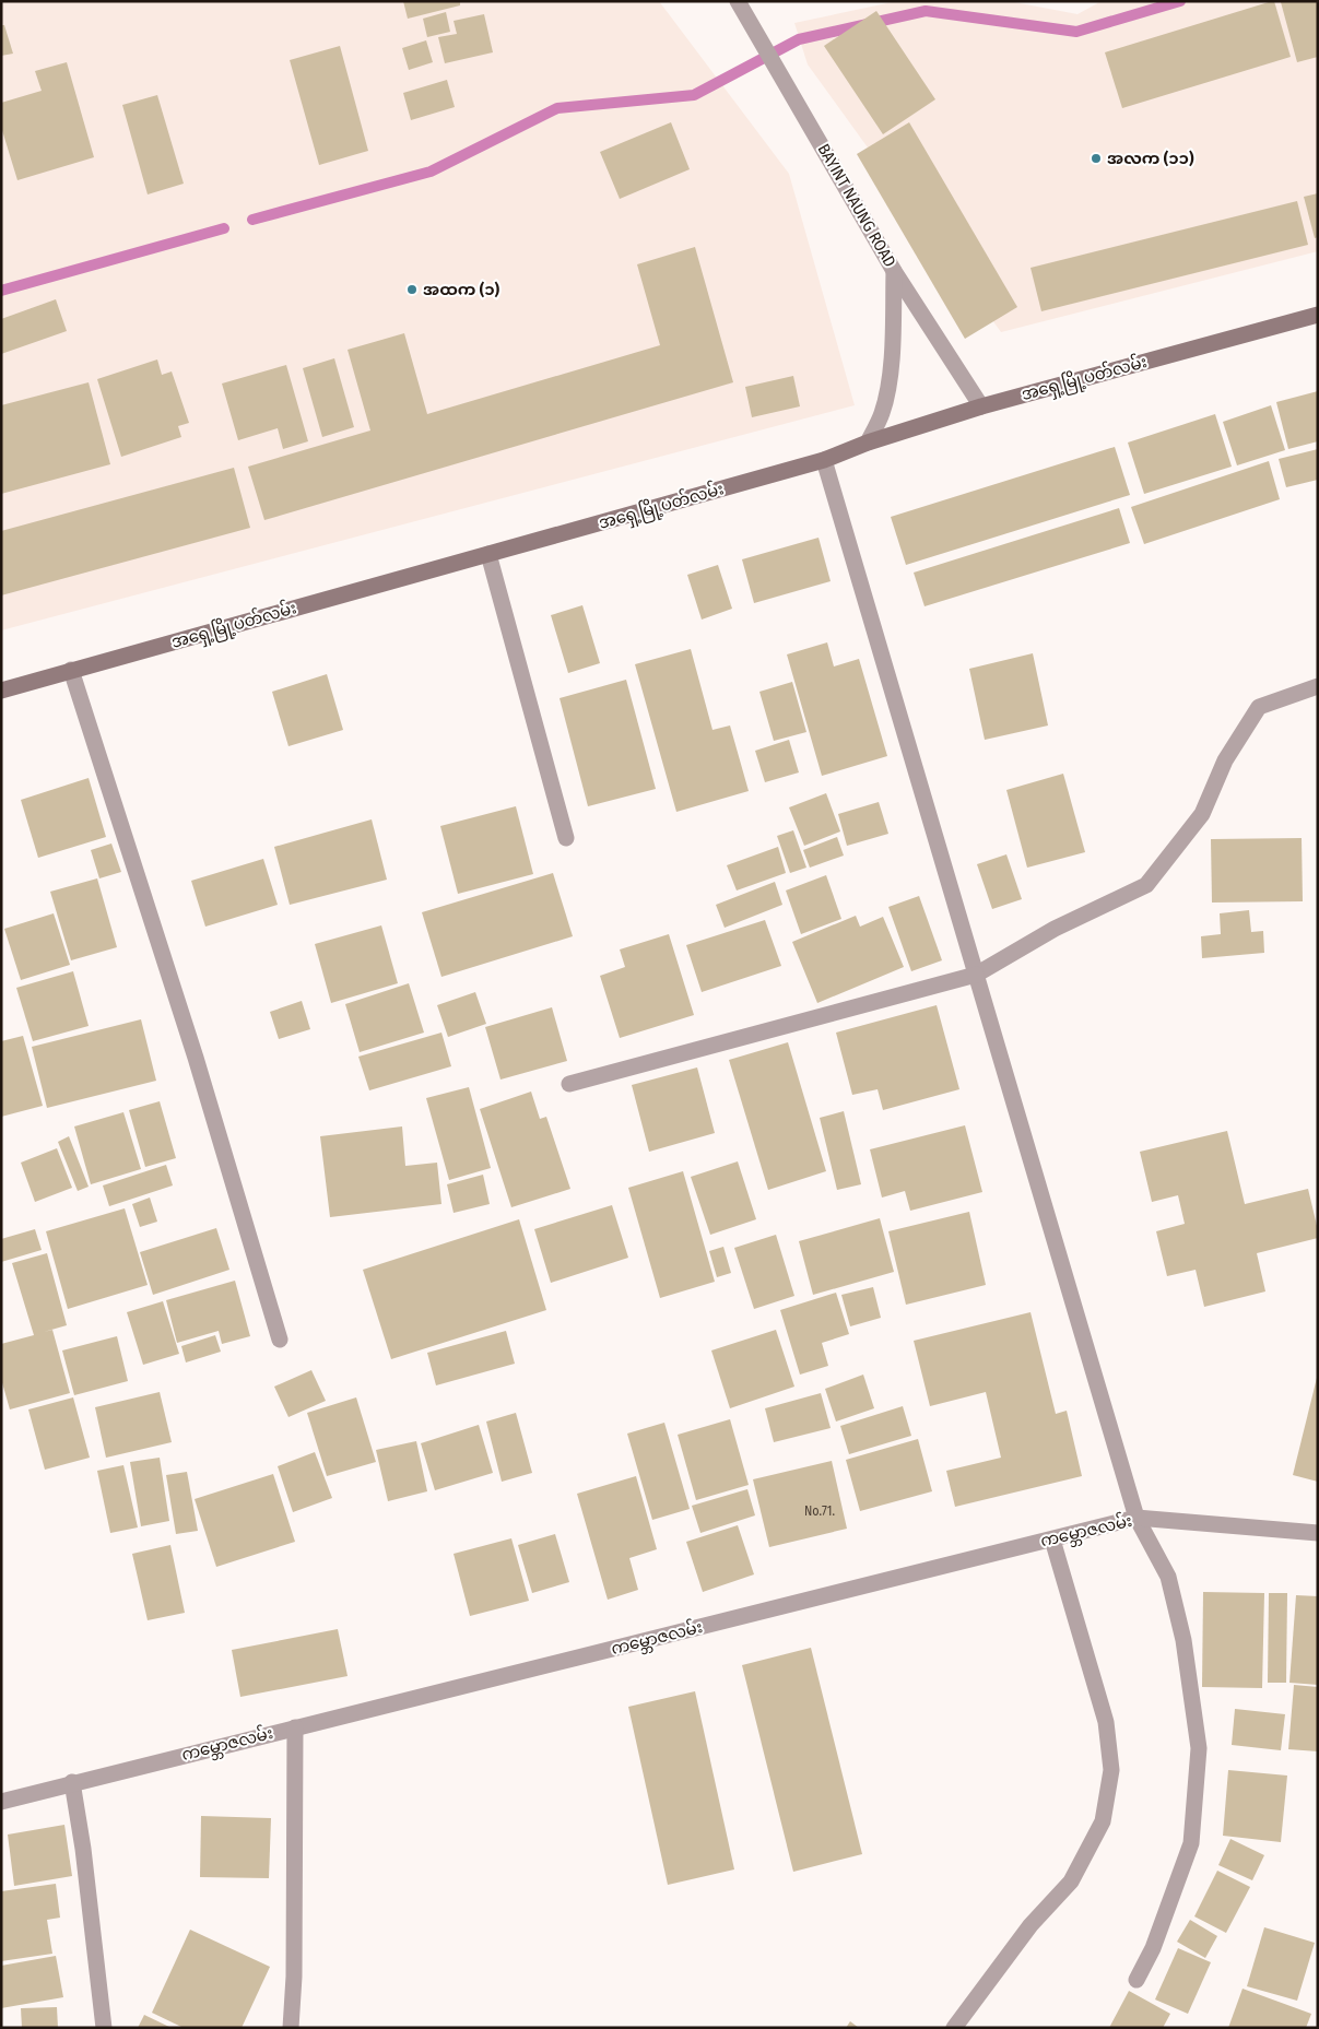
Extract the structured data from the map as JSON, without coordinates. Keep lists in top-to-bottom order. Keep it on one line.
{"streets":{"street":["BAYINT NAUNG ROAD","အရှေ့မြို့ပတ်လမ်း","ကမ္ဘောဇလမ်း"]},"crossings":[["BAYINT NAUNG ROAD","အရှေ့မြို့ပတ်လမ်း"]],"places":["အလက (၁၁)","အထက (၁)"],"house_numbers":["No.71."]}
